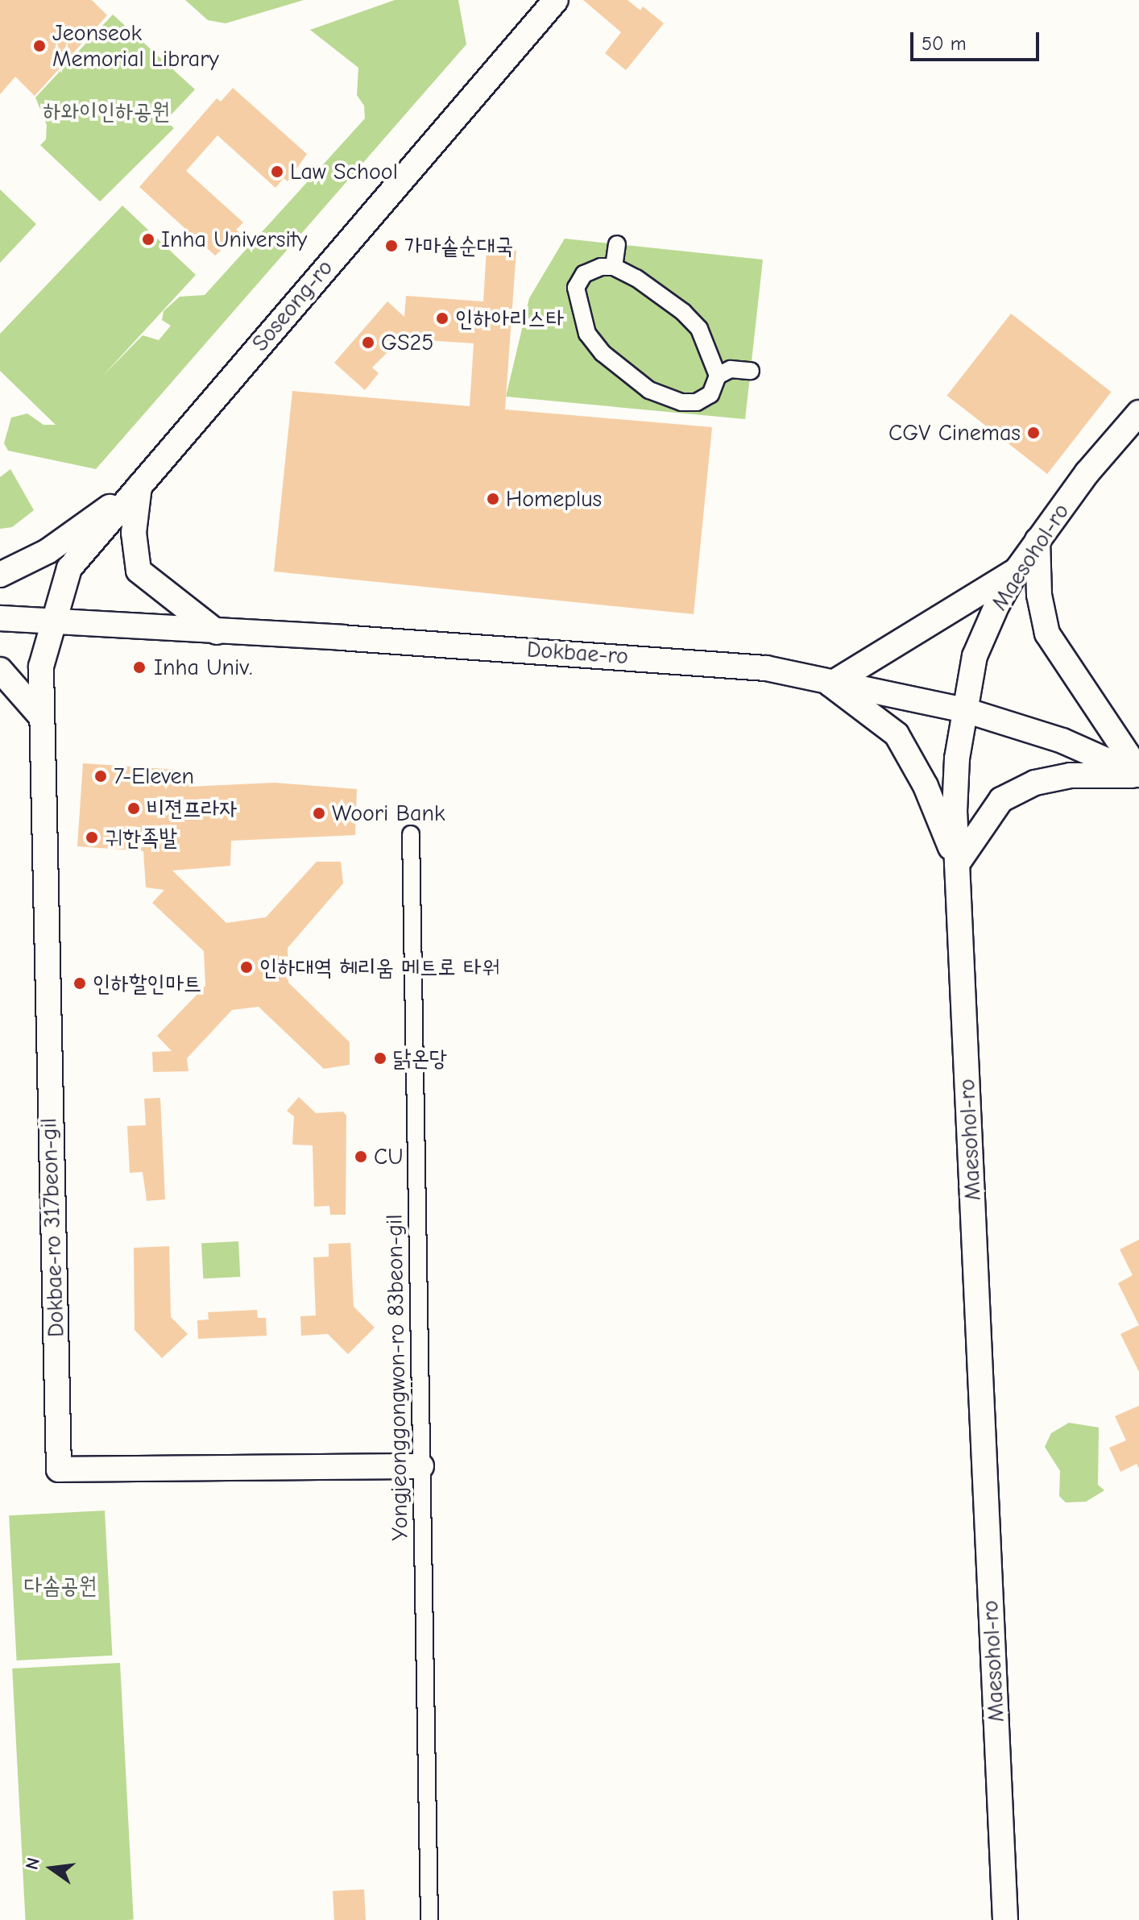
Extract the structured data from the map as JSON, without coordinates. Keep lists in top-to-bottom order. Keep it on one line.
{"streets":{"main road":["Soseong-ro","Maesohol-ro","Dokbae-ro","Dokbae-ro 317beon-gil"],"street":["Yongjeonggongwon-ro 83beon-gil"]},"crossings":[["Soseong-ro","Dokbae-ro"],["Soseong-ro","Dokbae-ro 317beon-gil"],["Maesohol-ro","Dokbae-ro"],["Dokbae-ro","Dokbae-ro 317beon-gil"],["Dokbae-ro 317beon-gil","Yongjeonggongwon-ro 83beon-gil"]],"parks":["하와이인하공원","다솜공원"],"places":["Jeonseok Memorial Library","Law School","Inha University","가마솥순대국","인하아리스타","GS25","CGV Cinemas","Homeplus","Inha Univ.","7-Eleven","비젼프라자","Woori Bank","귀한족발","인하대역 헤리움 메트로 타워","인하할인마트","닭온당","CU"],"scale_bar":"50 m","north":"left"}
